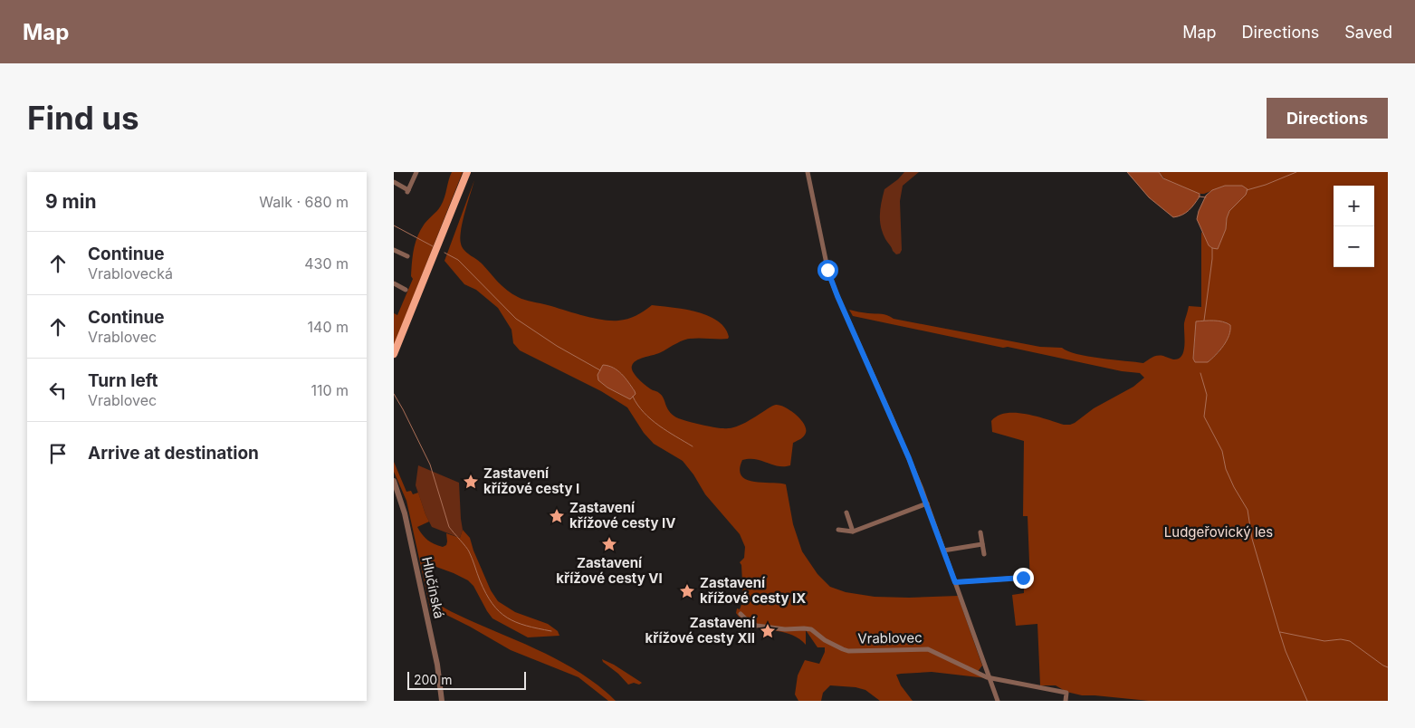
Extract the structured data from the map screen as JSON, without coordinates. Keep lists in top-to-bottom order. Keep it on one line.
{"streets":{"street":["Hlučínská","Vrablovec"]},"parks":["Ludgeřovický les"],"places":{"place":["Zastavení křížové cesty I","Zastavení křížové cesty IV","Zastavení křížové cesty VI","Zastavení křížové cesty IX","Zastavení křížové cesty XII"]},"scale_bar":"200 m","page":{"header":"Map","nav":["Map","Directions","Saved"],"buttons":"Directions","title":"Find us","heading":["9 min","Walk · 680 m"],"map_buttons":["+","−"],"list":[["Continue","Vrablovecká","430 m"],["Continue","Vrablovec","140 m"],["Turn left","Vrablovec","110 m"],"Arrive at destination"],"scale":"200 m"}}
